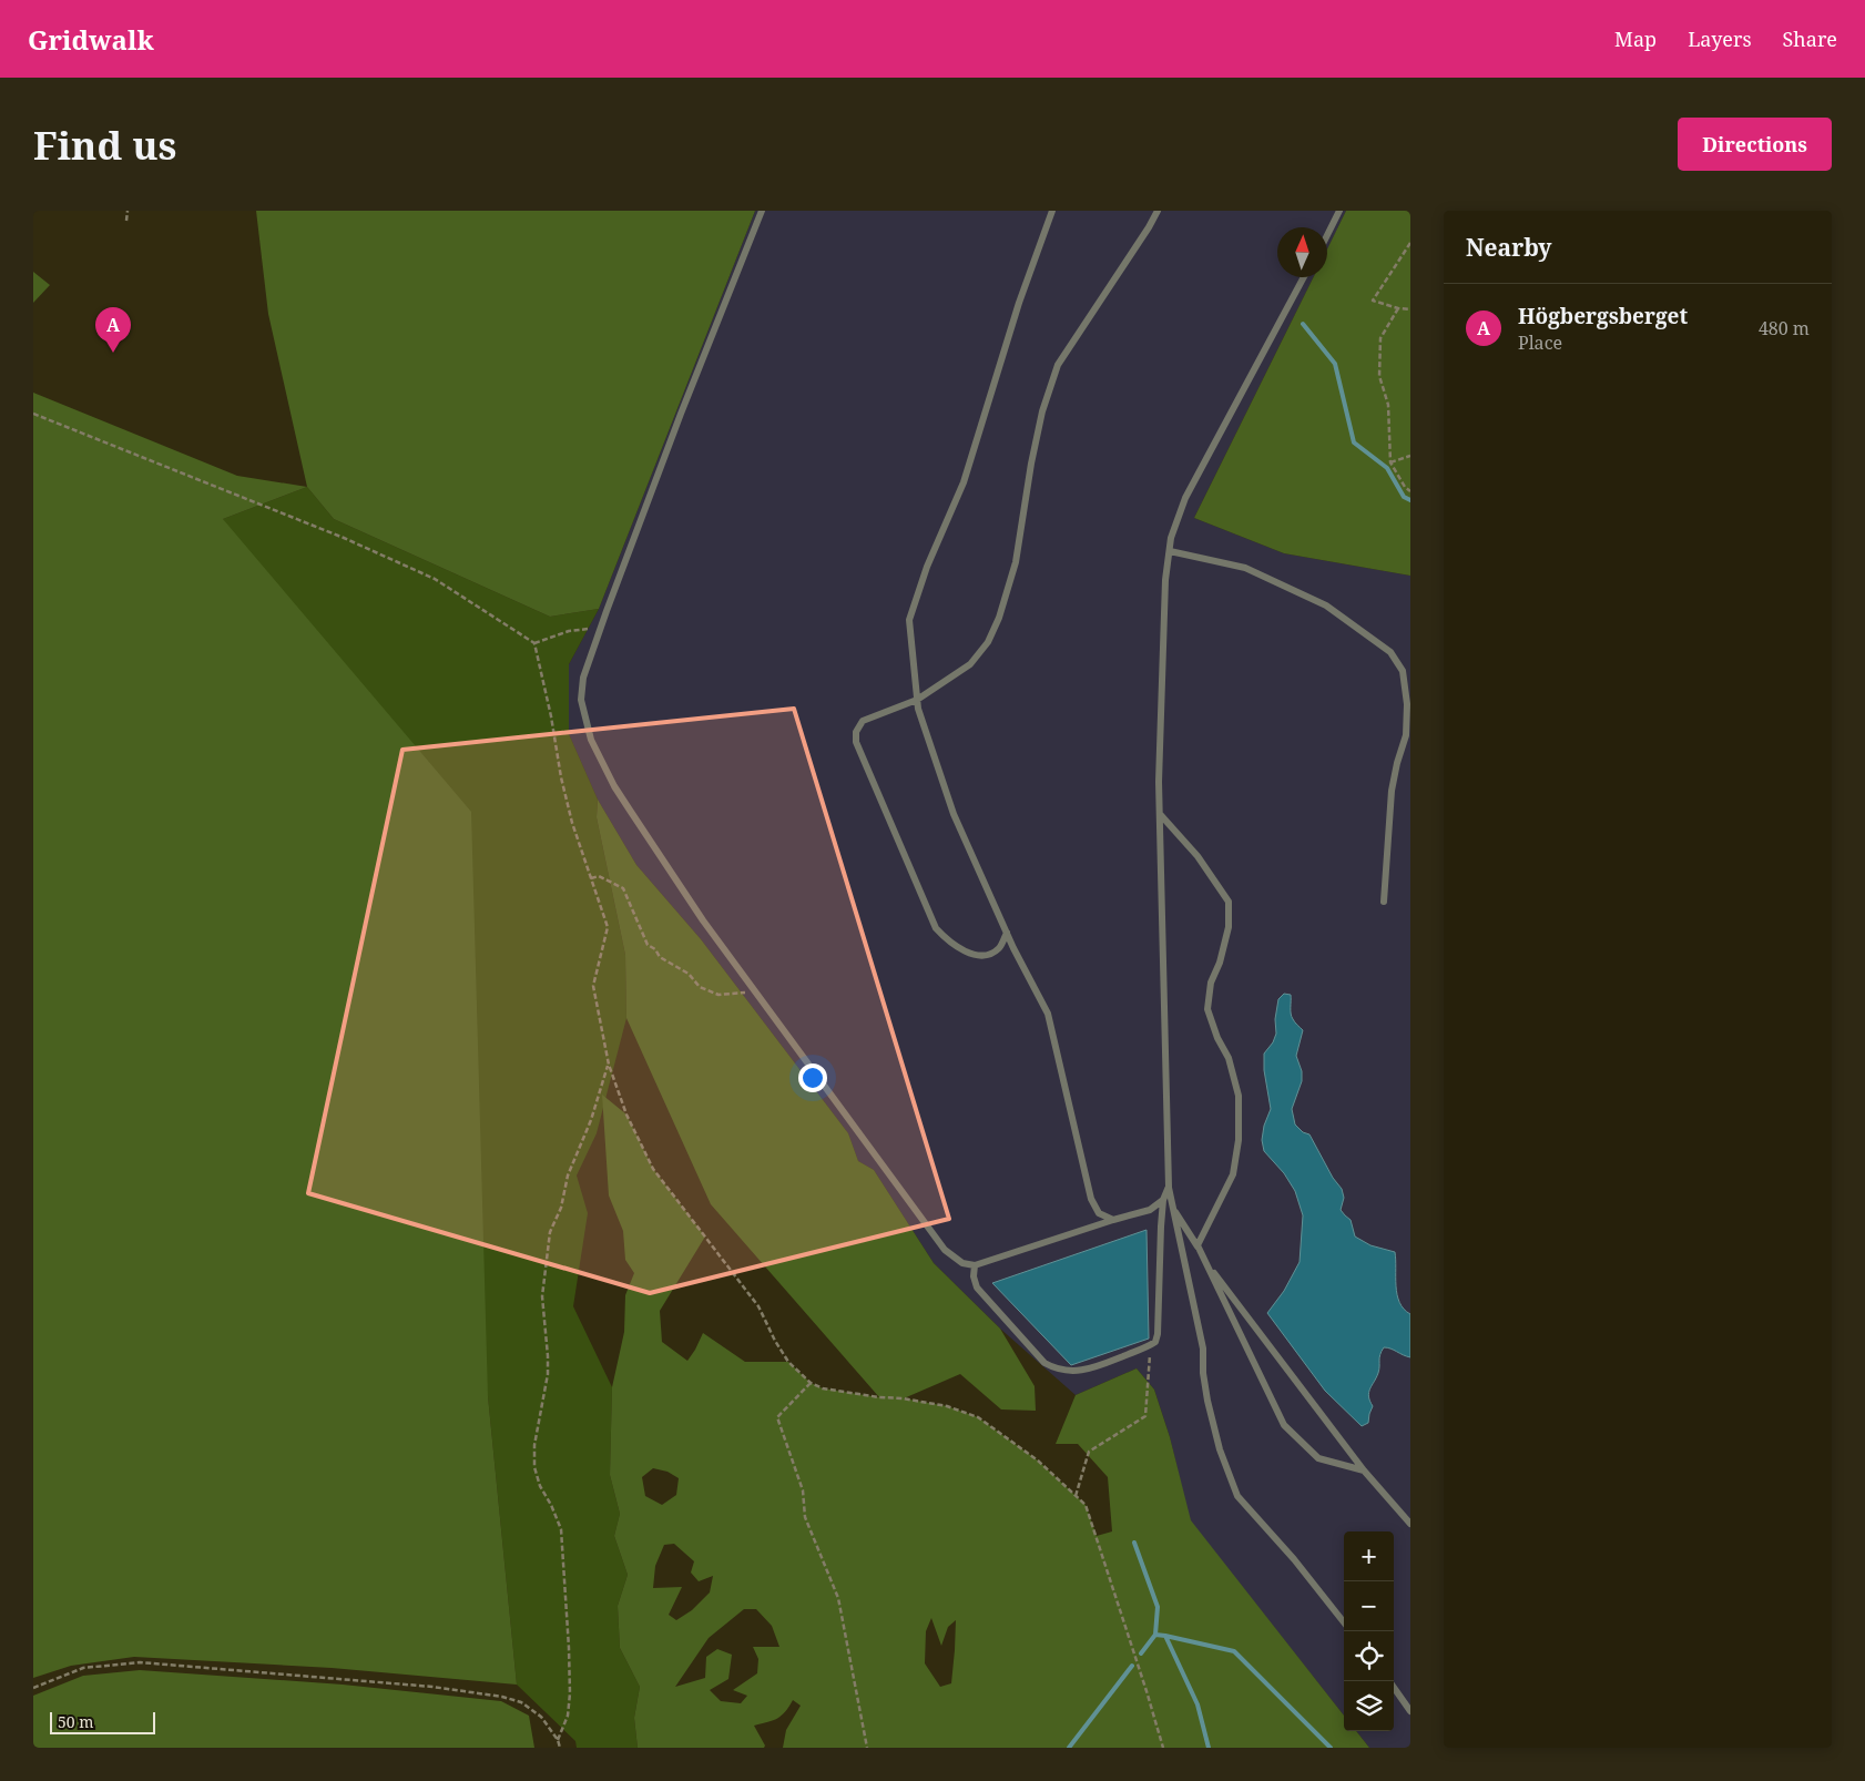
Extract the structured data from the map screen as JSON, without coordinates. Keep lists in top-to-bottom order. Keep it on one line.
{"scale_bar":"50 m","north":"top","page":{"header":"Gridwalk","nav":["Map","Layers","Share"],"buttons":"Directions","title":"Find us","heading":"Nearby","list":[{"mark":"A","name":"Högbergsberget","note":"Place","value":"480 m"}],"pins":"A","map_buttons":["+","−"],"scale":"50 m"}}
